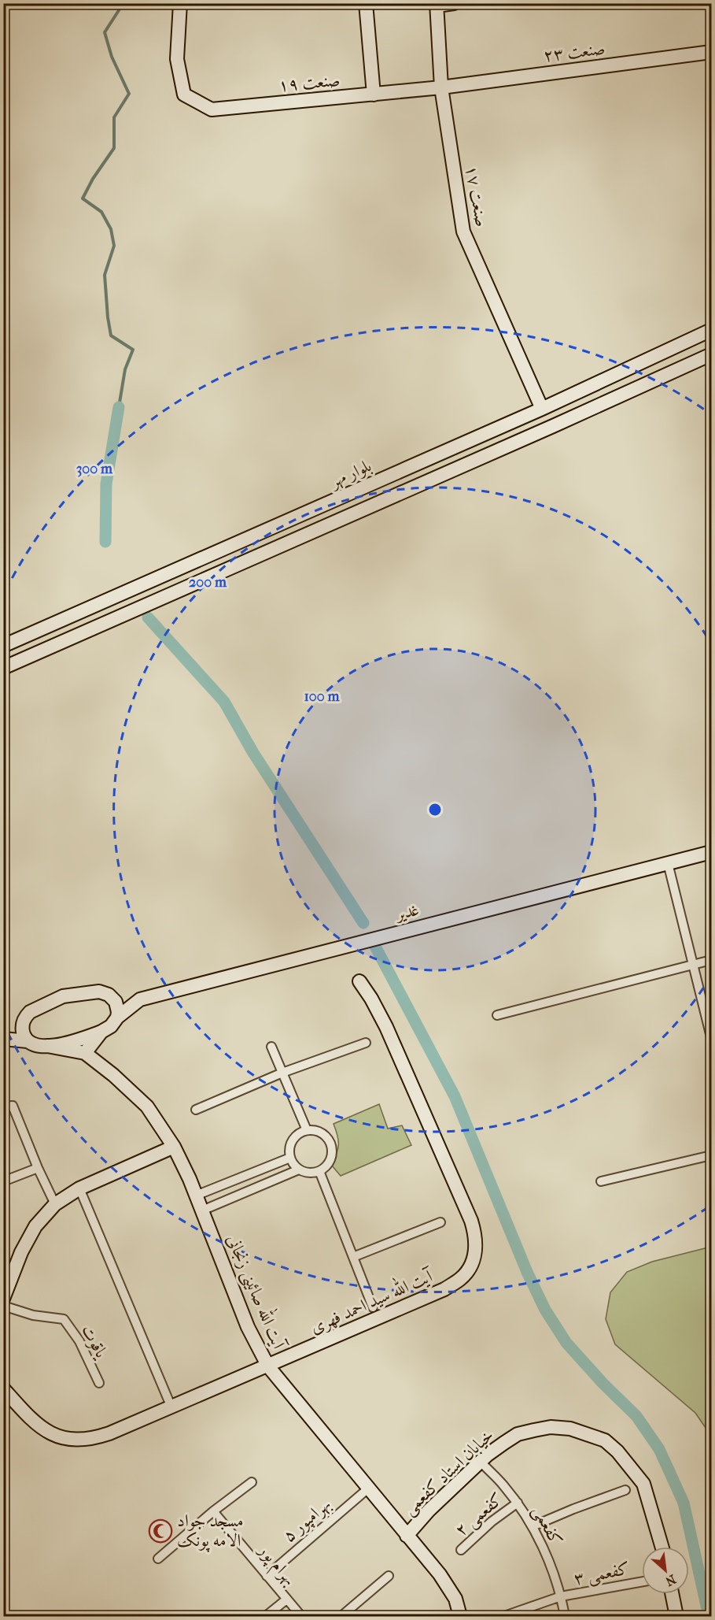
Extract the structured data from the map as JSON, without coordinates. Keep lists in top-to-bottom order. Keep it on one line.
{"streets":{"main road":["صنعت ۲۳","صنعت ۱۹","صنعت ۱۷","بلوار مهر","غدیر","آیت الله صائینی زنجانی","آیت الله سید احمد فهری","خیابان استاد کفعمی"],"street":["یاقوت","کفعمی ۲","بهرامپور ۵","کفعمی","بهرام پور","کفعمی ۳"]},"crossings":[["صنعت ۲۳","صنعت ۱۹"],["صنعت ۲۳","صنعت ۱۷"],["صنعت ۱۹","صنعت ۱۷"],["صنعت ۱۷","بلوار مهر"],["آیت الله صائینی زنجانی","آیت الله سید احمد فهری"],["آیت الله صائینی زنجانی","خیابان استاد کفعمی"],["آیت الله صائینی زنجانی","بهرامپور ۵"],["خیابان استاد کفعمی","کفعمی"],["کفعمی ۲","کفعمی"],["بهرامپور ۵","بهرام پور"],["کفعمی","کفعمی ۳"]],"places":{"mosque":["مسجد جواد الامه پونک"]},"north":"bottom right","rings":["300 m","200 m","100 m"]}
